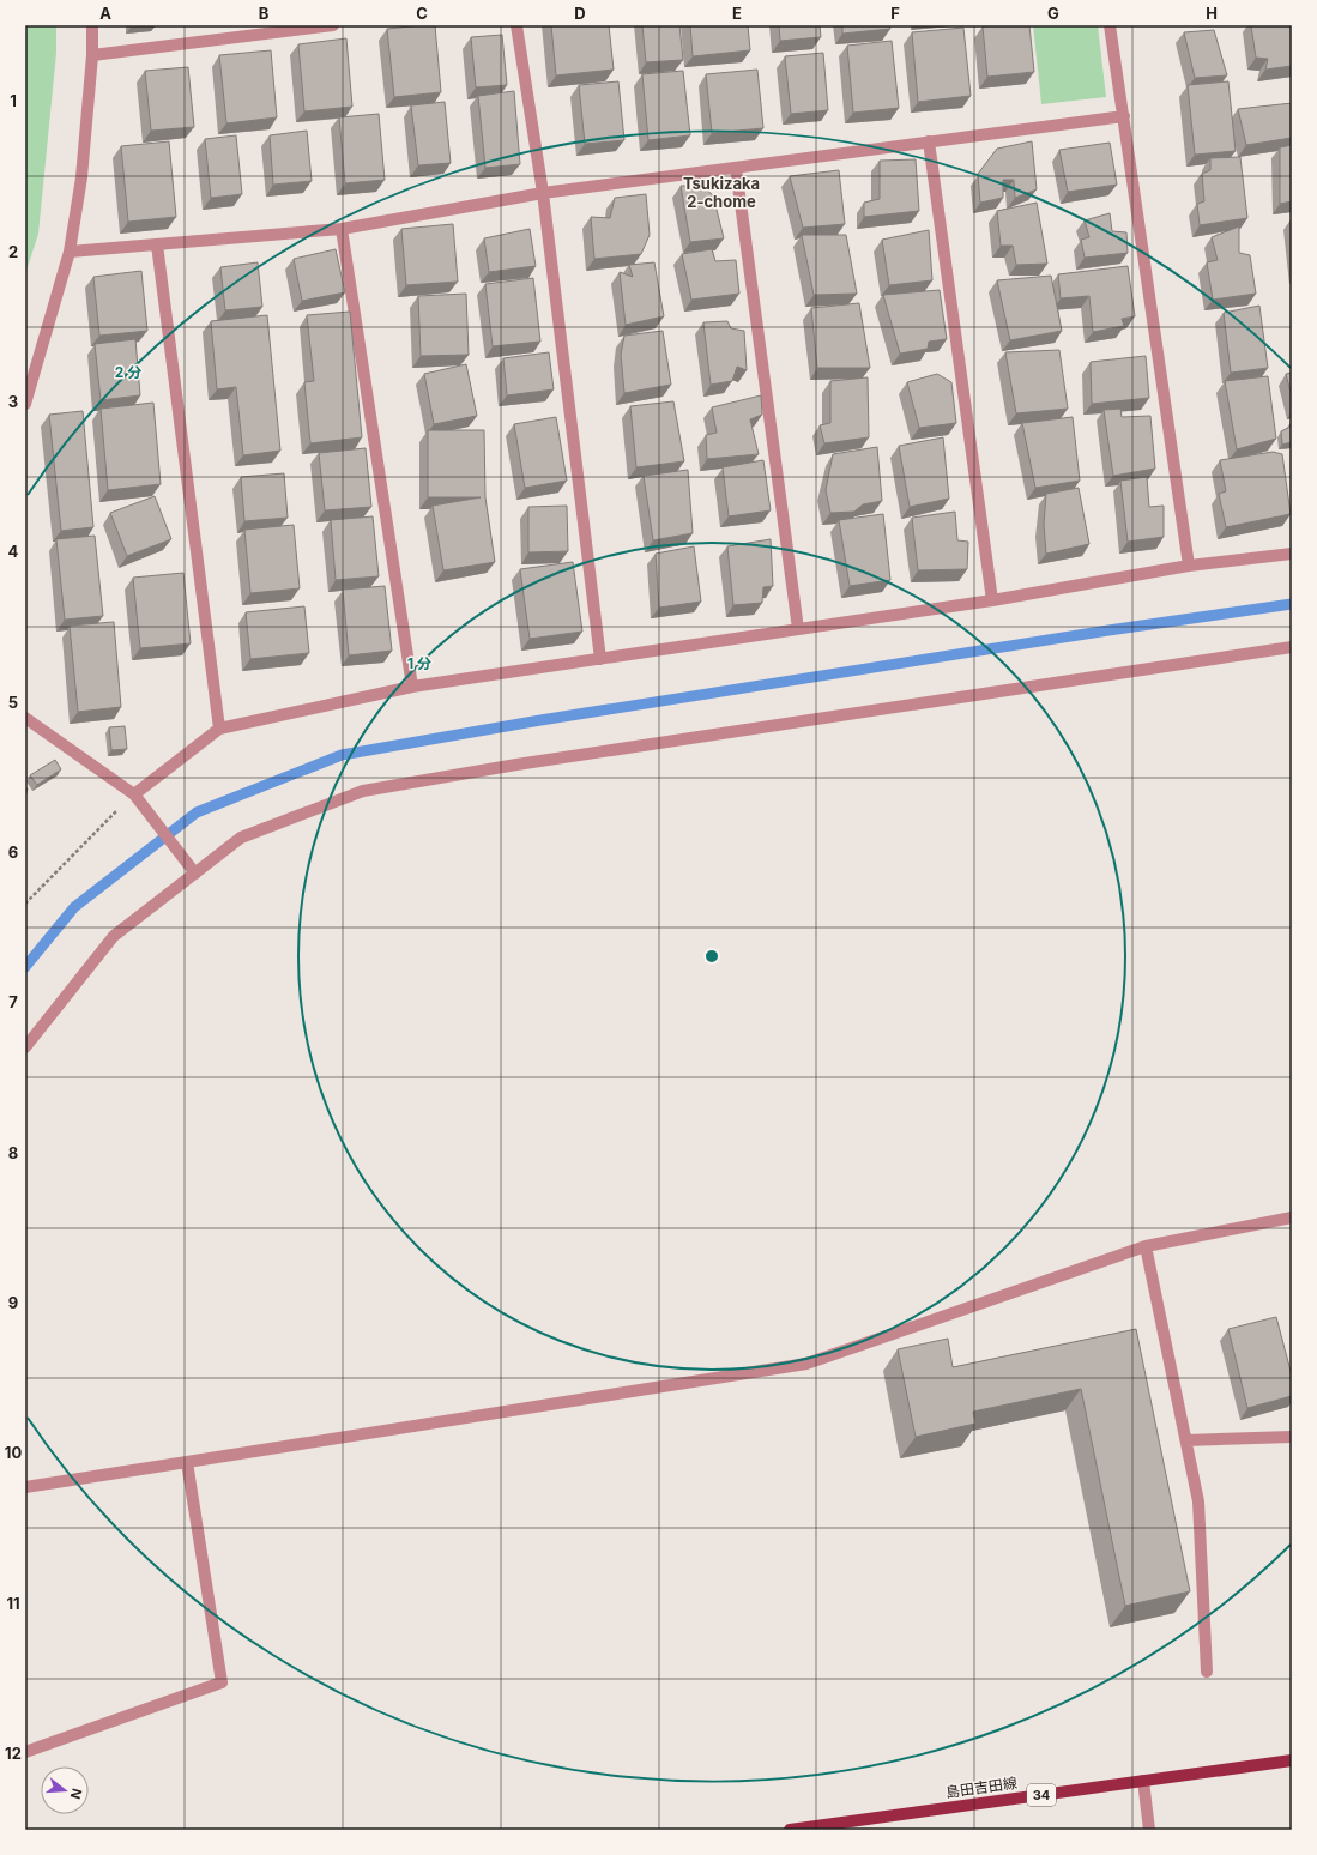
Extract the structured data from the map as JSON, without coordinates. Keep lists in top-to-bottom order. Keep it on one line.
{"streets":{"main road":["島田吉田線","34"]},"districts":["Tsukizaka 2-chome"],"north":"right","grid":{"columns":["A","B","C","D","E","F","G","H"],"rows":["1","2","3","4","5","6","7","8","9","10","11","12"]},"rings":["2 分","1 分"]}
